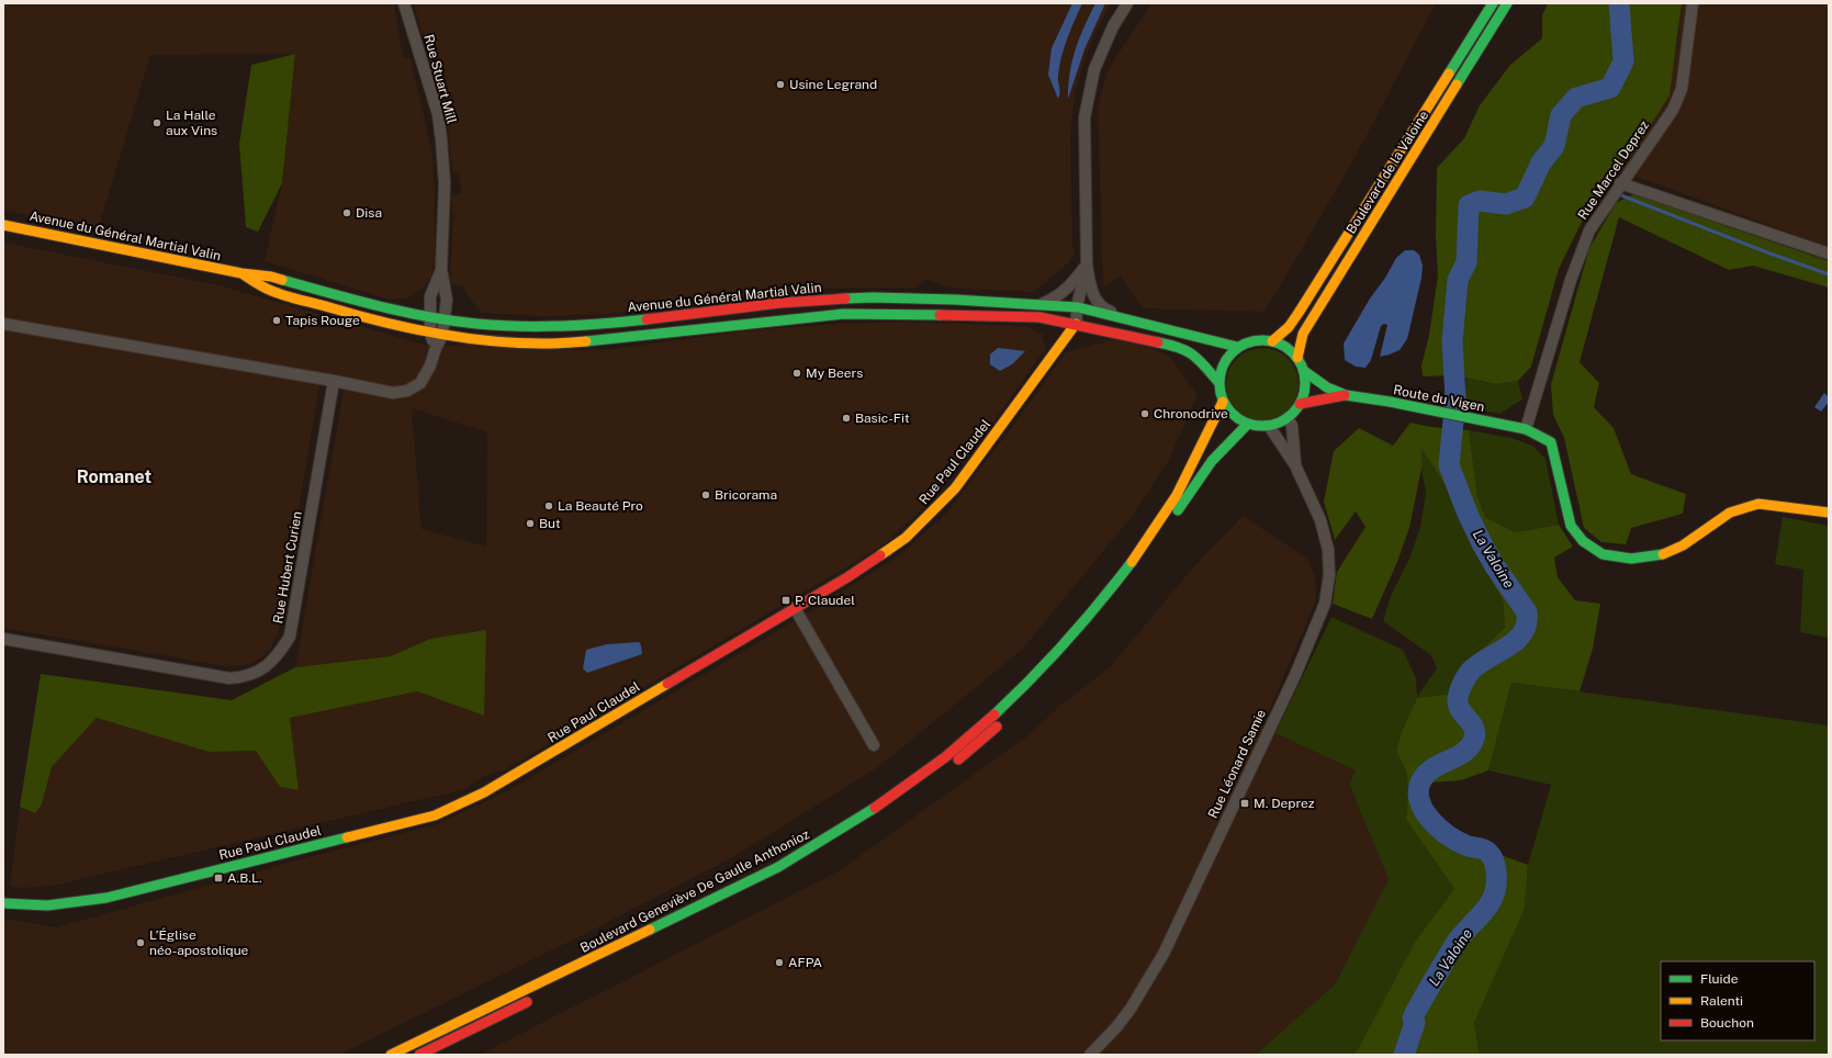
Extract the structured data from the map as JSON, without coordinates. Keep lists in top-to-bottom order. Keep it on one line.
{"streets":{"main road":["Boulevard de la Valoine","Avenue du Général Martial Valin","Route du Vigen","Rue Paul Claudel","Boulevard Geneviève De Gaulle Anthonioz"],"street":["Rue Stuart Mill","Rue Marcel Deprez","Rue Hubert Curien","Rue Léonard Samie"]},"crossings":[["Rue Stuart Mill","Avenue du Général Martial Valin"],["Rue Marcel Deprez","Route du Vigen"],["Boulevard de la Valoine","Avenue du Général Martial Valin"],["Boulevard de la Valoine","Route du Vigen"],["Boulevard de la Valoine","Boulevard Geneviève De Gaulle Anthonioz"],["Avenue du Général Martial Valin","Route du Vigen"],["Avenue du Général Martial Valin","Rue Paul Claudel"],["Avenue du Général Martial Valin","Boulevard Geneviève De Gaulle Anthonioz"],["Route du Vigen","Boulevard Geneviève De Gaulle Anthonioz"]],"districts":["Romanet"],"water":["La Valoine"],"places":{"other":["Usine Legrand","La Halle aux Vins","Disa","Tapis Rouge","My Beers","Chronodrive","Basic-Fit","Bricorama","La Beauté Pro","But","L’Église néo-apostolique","AFPA"],"transit":["P. Claudel","M. Deprez","A.B.L."]},"legend":["Fluide","Ralenti","Bouchon"]}
